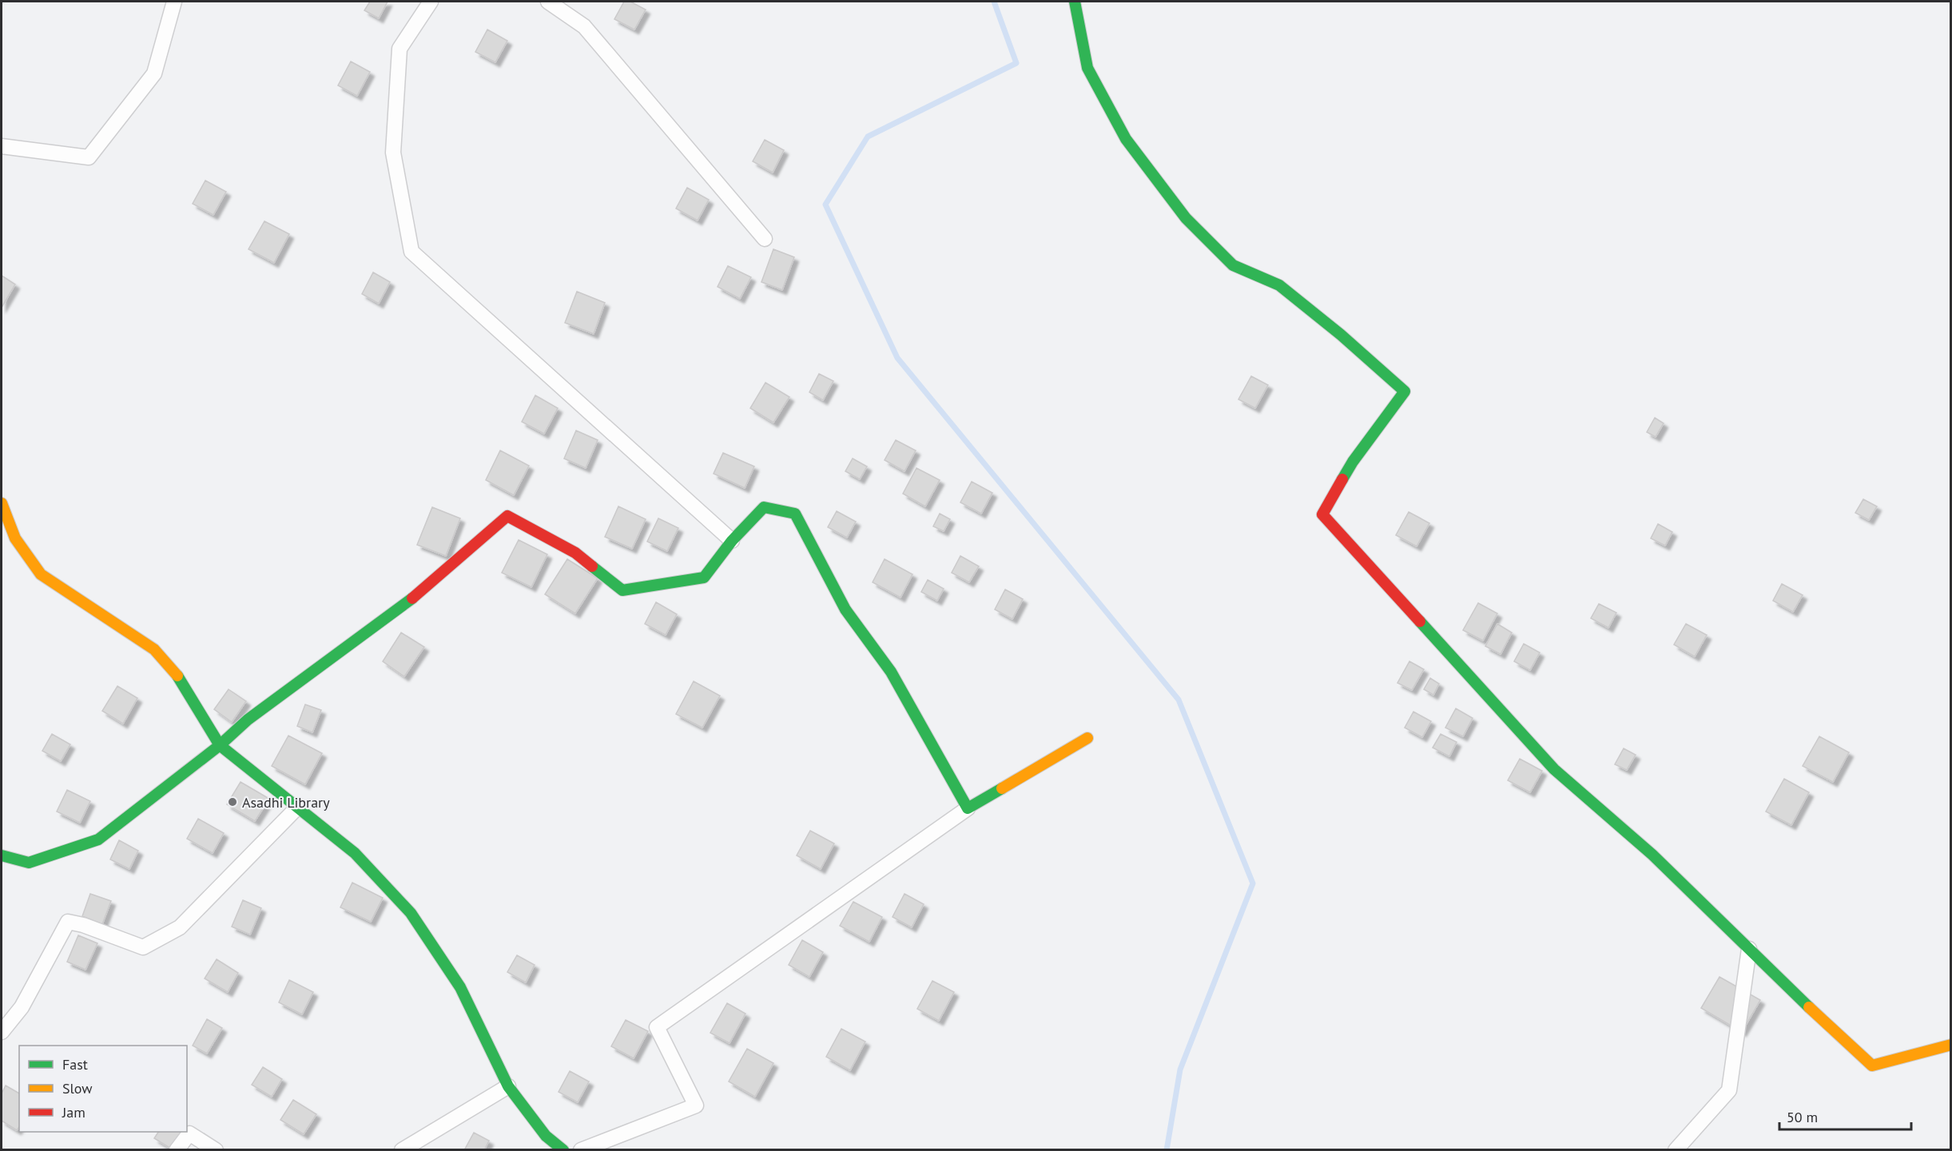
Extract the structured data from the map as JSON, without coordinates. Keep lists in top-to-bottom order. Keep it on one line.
{"places":["Asadhi Library"],"legend":["Fast","Slow","Jam"],"scale_bar":"50 m"}
